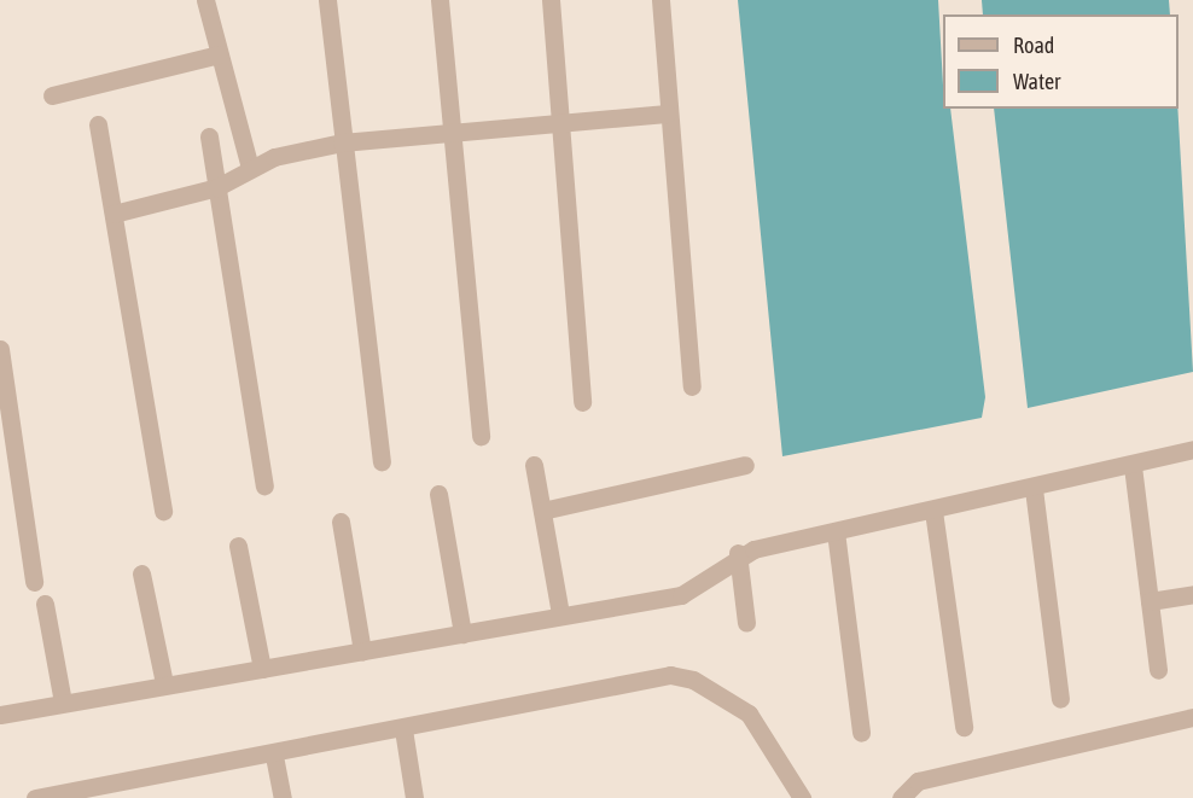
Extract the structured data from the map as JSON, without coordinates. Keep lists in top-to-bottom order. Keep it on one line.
{"legend":["Road","Water"]}
